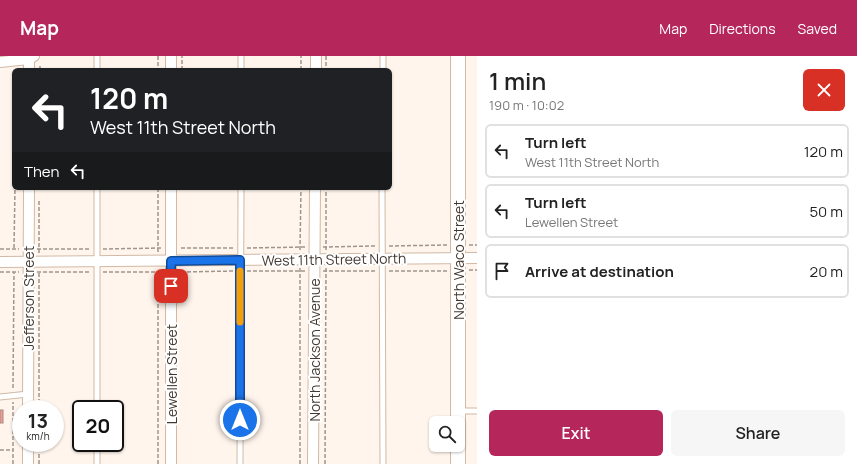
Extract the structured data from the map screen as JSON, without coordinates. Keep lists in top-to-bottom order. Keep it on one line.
{"streets":{"street":["West 11th Street North","North Waco Street","Jefferson Street","North Jackson Avenue","Lewellen Street"]},"crossings":[["West 11th Street North","North Waco Street"],["West 11th Street North","Jefferson Street"],["West 11th Street North","North Jackson Avenue"],["West 11th Street North","Lewellen Street"]],"page":{"header":"Map","nav":["Map","Directions","Saved"],"heading":["1 min","190 m · 10:02"],"turn":["120 m","West 11th Street North"],"list":[{"name":"Turn left","note":"West 11th Street North","value":"120 m"},{"name":"Turn left","note":"Lewellen Street","value":"50 m"},{"name":"Arrive at destination","value":"20 m"}],"then":"Then","speed":"13 km/h","limit":"20","buttons":["Exit","Share"]}}
